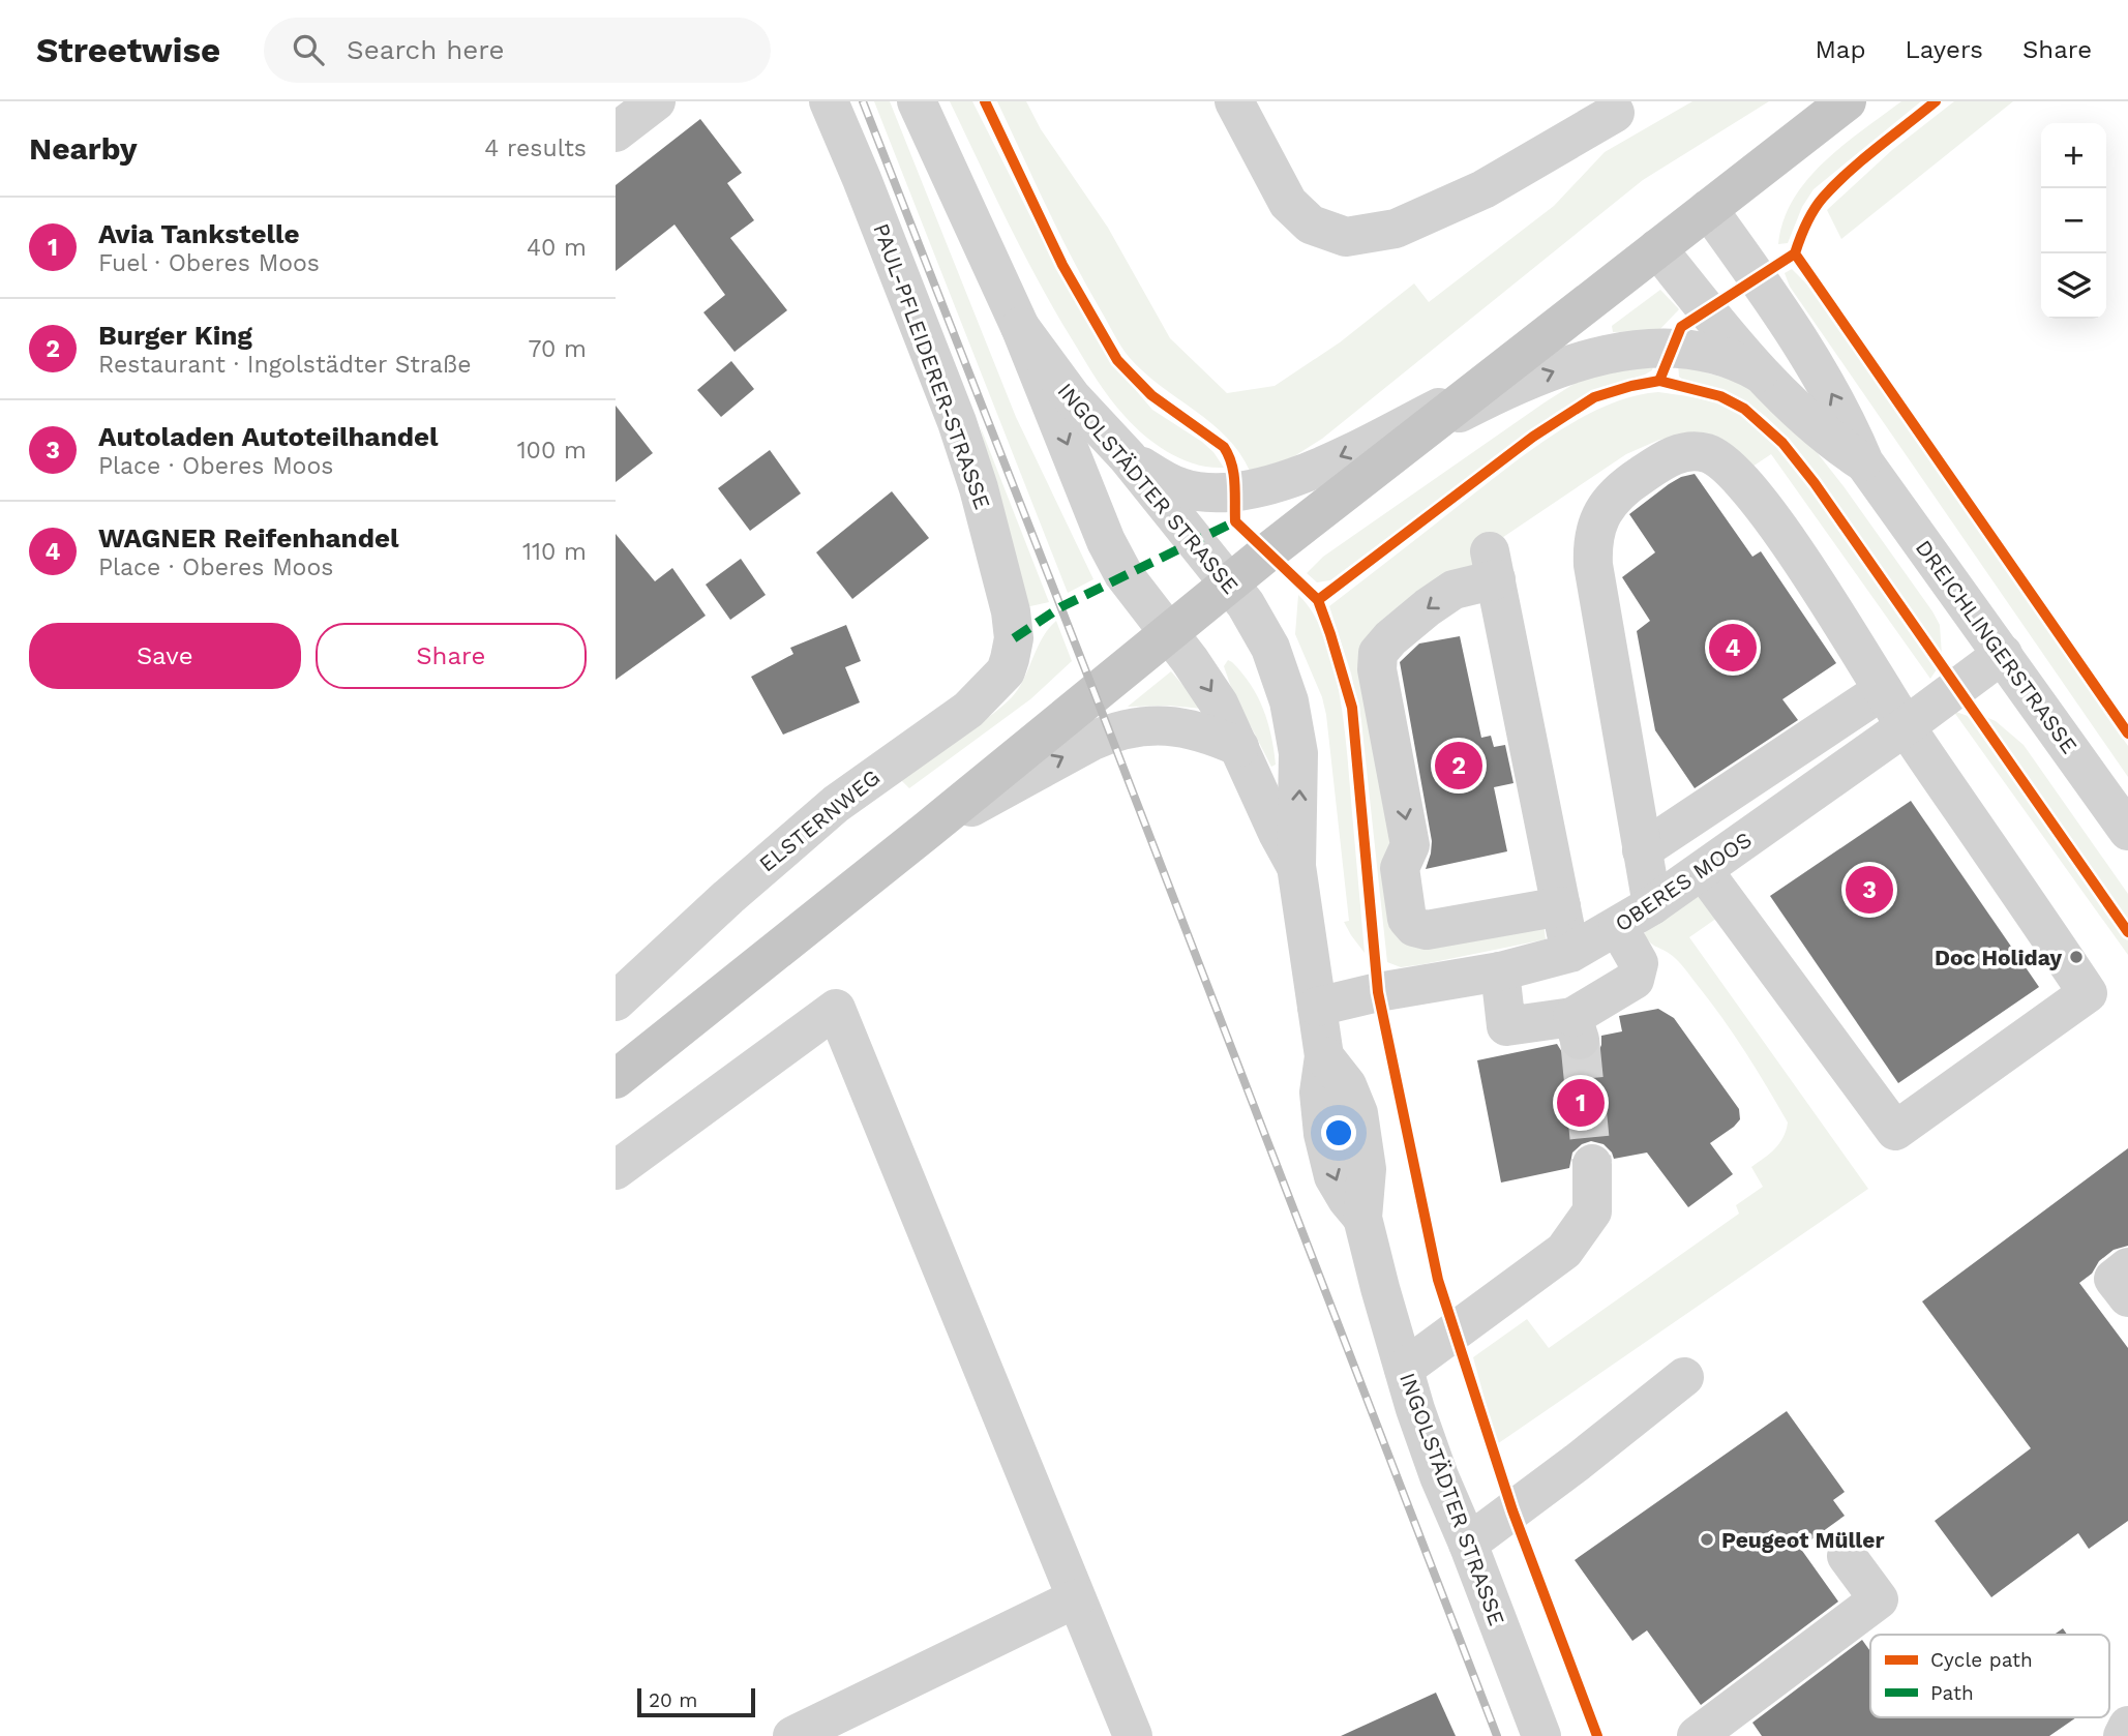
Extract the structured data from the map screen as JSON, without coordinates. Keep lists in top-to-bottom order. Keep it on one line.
{"streets":{"street":["PAUL-PFLEIDERER-STRASSE","INGOLSTÄDTER STRASSE","DREICHLINGERSTRASSE","ELSTERNWEG","OBERES MOOS"]},"crossings":[["PAUL-PFLEIDERER-STRASSE","ELSTERNWEG"],["INGOLSTÄDTER STRASSE","OBERES MOOS"],["DREICHLINGERSTRASSE","OBERES MOOS"]],"places":["Doc Holiday","Peugeot Müller"],"legend":["Cycle path","Path"],"scale_bar":"20 m","page":{"header":"Streetwise","search":"Search here","nav":["Map","Layers","Share"],"heading":["Nearby","4 results"],"map_buttons":["+","−"],"list":[{"mark":"1","name":"Avia Tankstelle","note":"Fuel · Oberes Moos","value":"40 m"},{"mark":"2","name":"Burger King","note":"Restaurant · Ingolstädter Straße","value":"70 m"},{"mark":"3","name":"Autoladen Autoteilhandel","note":"Place · Oberes Moos","value":"100 m"},{"mark":"4","name":"WAGNER Reifenhandel","note":"Place · Oberes Moos","value":"110 m"}],"buttons":["Save","Share"],"pins":["4","2","3","1"],"scale":"20 m"}}
